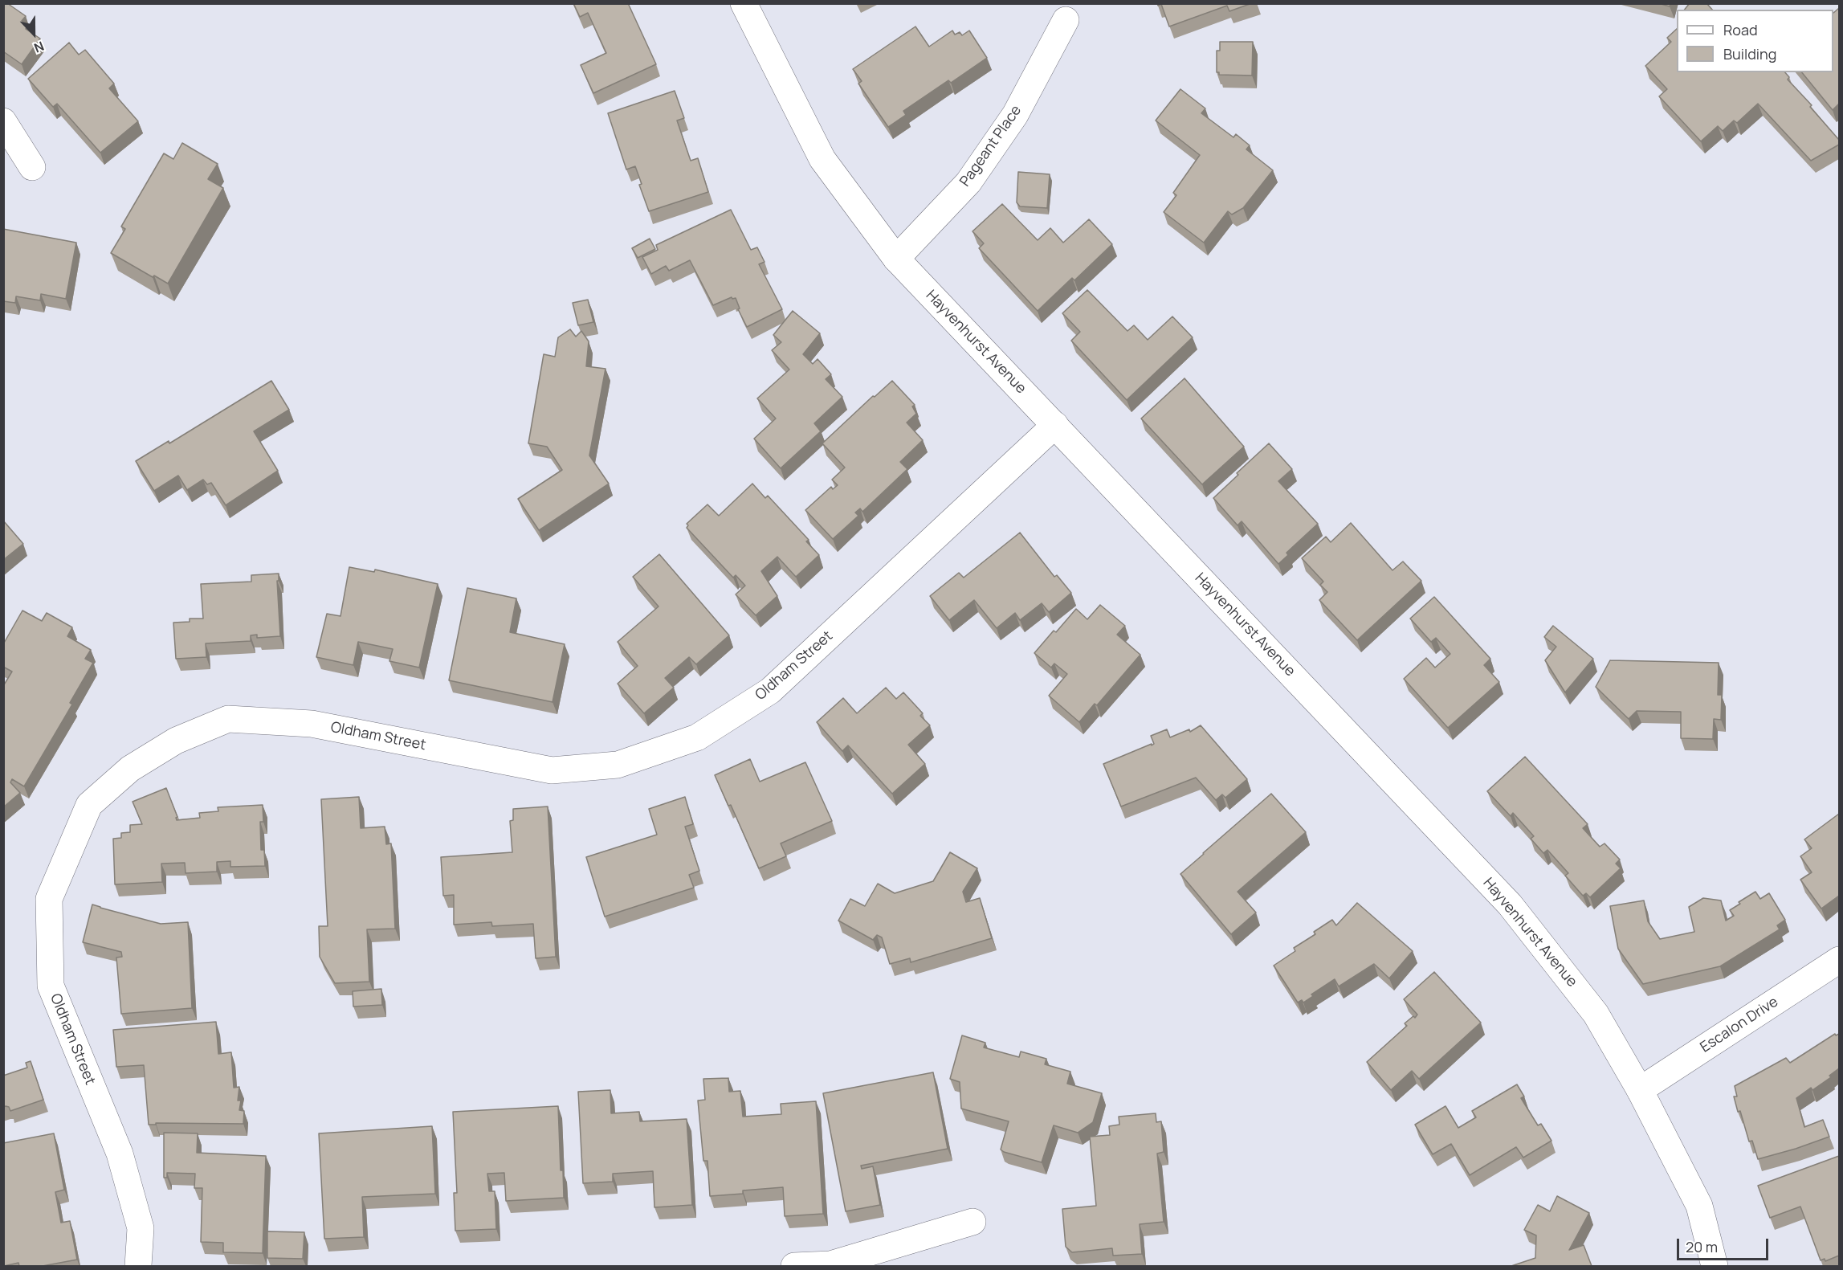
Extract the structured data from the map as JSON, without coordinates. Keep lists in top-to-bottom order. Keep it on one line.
{"streets":{"street":["Pageant Place","Hayvenhurst Avenue","Oldham Street","Escalon Drive"]},"crossings":[["Pageant Place","Hayvenhurst Avenue"],["Hayvenhurst Avenue","Oldham Street"],["Hayvenhurst Avenue","Escalon Drive"]],"legend":["Road","Building"],"scale_bar":"20 m","north":"bottom"}
